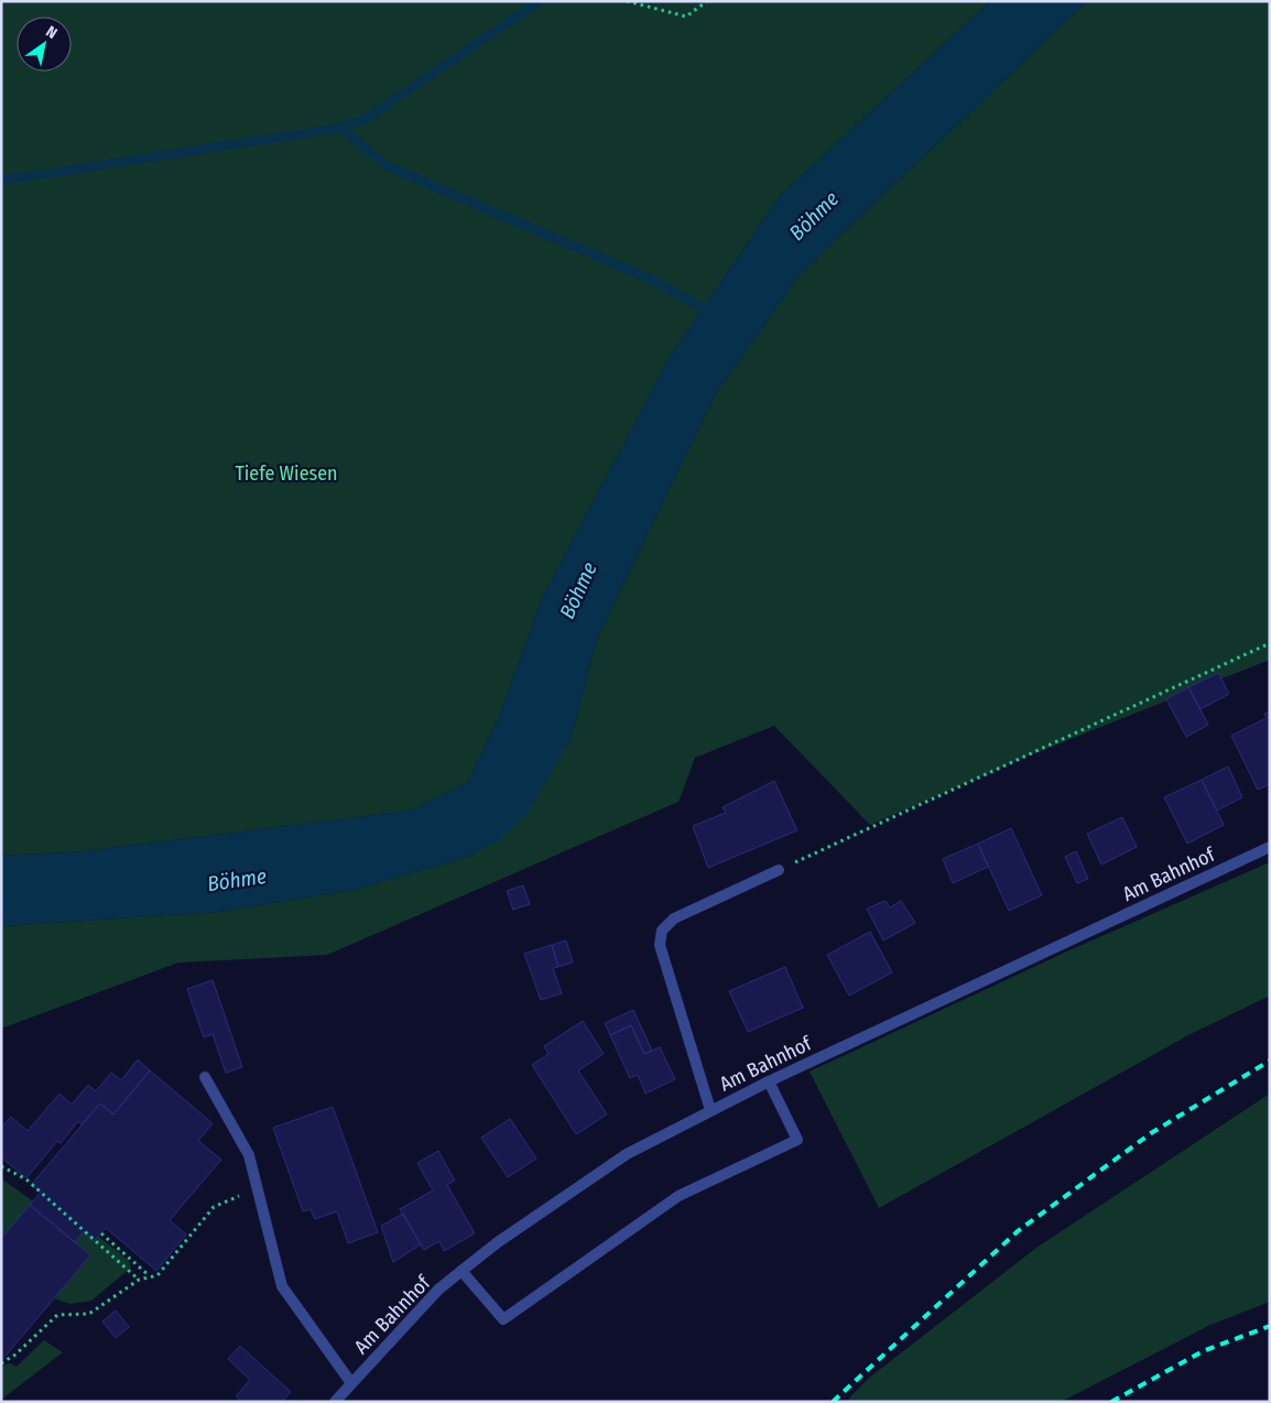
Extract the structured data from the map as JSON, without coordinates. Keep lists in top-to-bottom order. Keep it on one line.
{"streets":{"street":["Am Bahnhof"]},"water":["Böhme"],"parks":["Tiefe Wiesen"],"north":"top right"}
